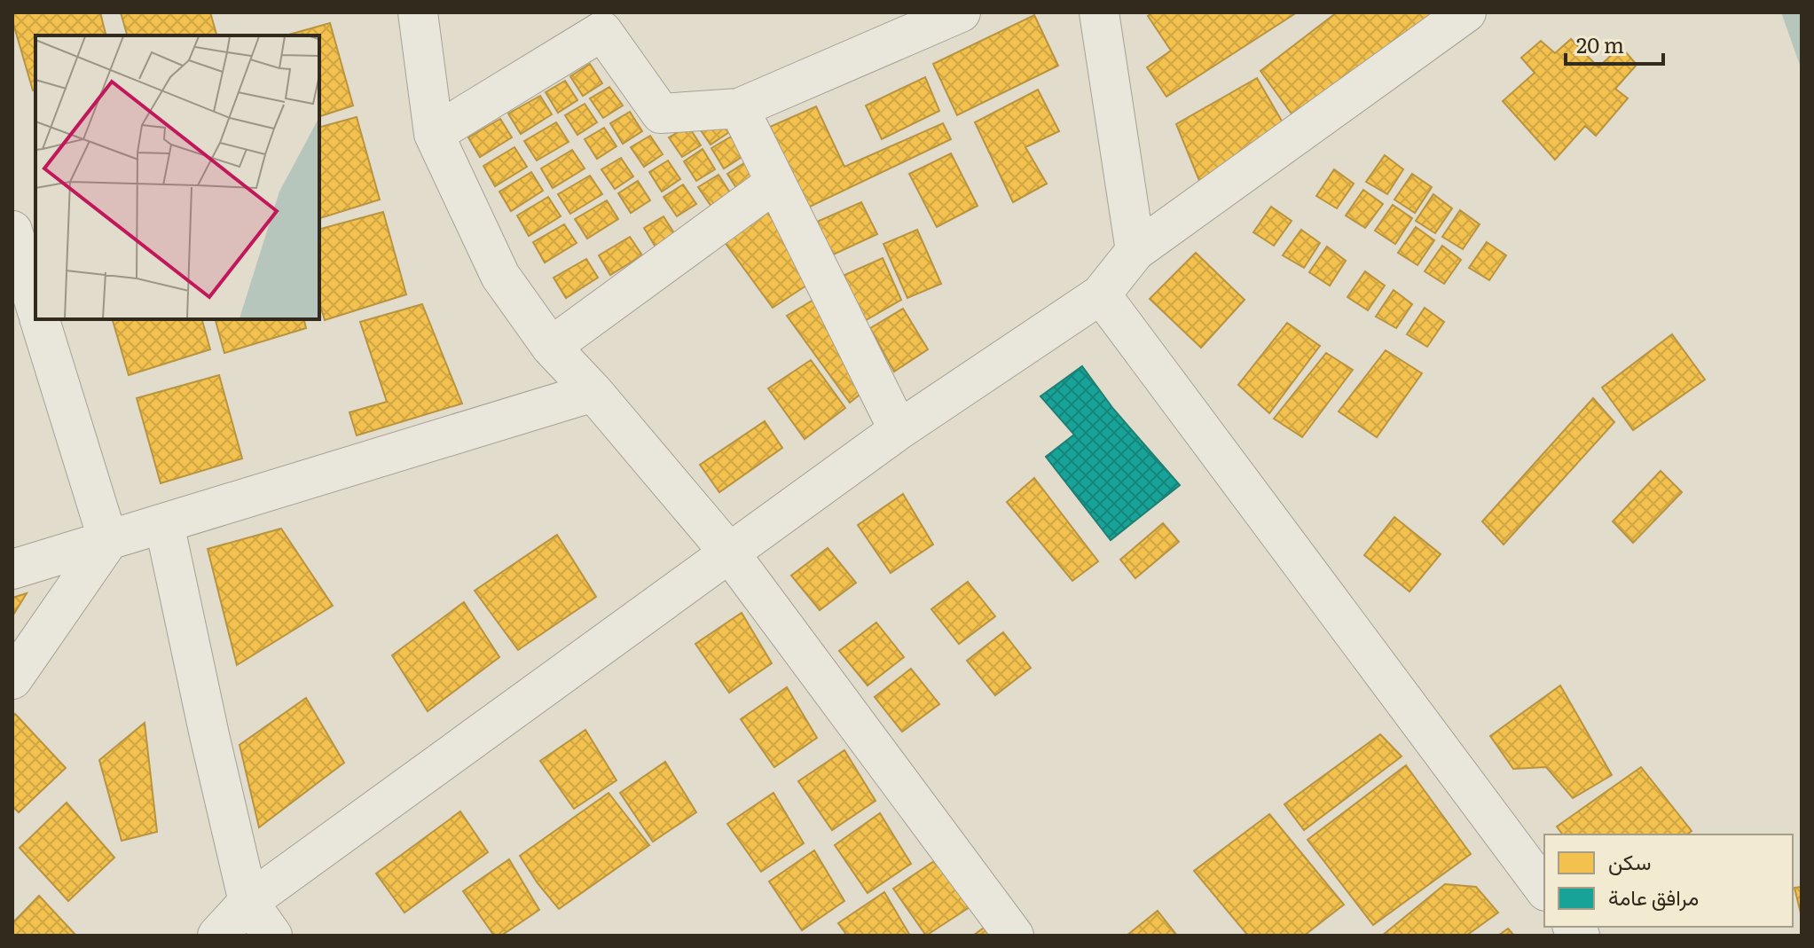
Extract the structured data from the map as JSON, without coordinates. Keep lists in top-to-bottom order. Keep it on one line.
{"legend":["سكن","مرافق عامة"],"scale_bar":"20 m"}
